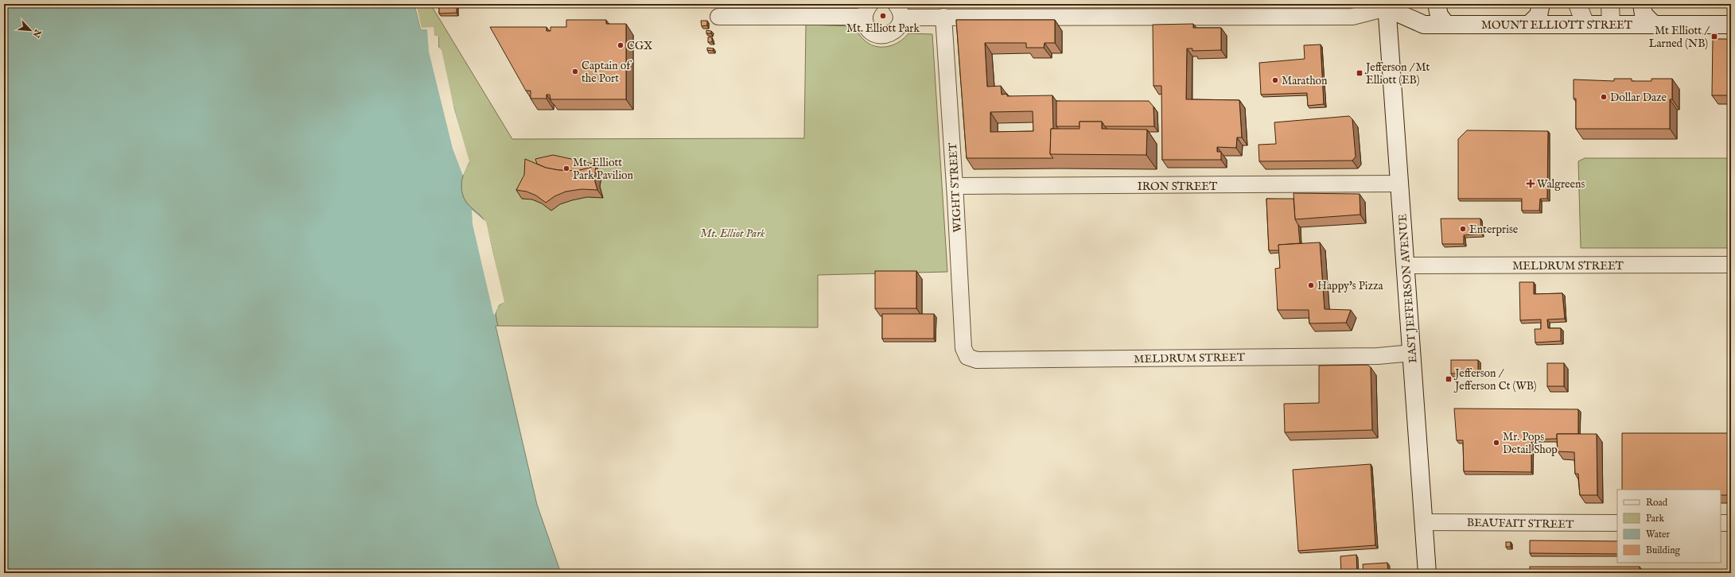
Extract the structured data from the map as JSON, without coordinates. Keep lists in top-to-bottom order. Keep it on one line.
{"streets":{"main road":["MOUNT ELLIOTT STREET","EAST JEFFERSON AVENUE"],"street":["IRON STREET","WIGHT STREET","MELDRUM STREET","BEAUFAIT STREET"]},"crossings":[["MOUNT ELLIOTT STREET","EAST JEFFERSON AVENUE"],["IRON STREET","WIGHT STREET"],["IRON STREET","EAST JEFFERSON AVENUE"],["WIGHT STREET","MELDRUM STREET"],["MELDRUM STREET","EAST JEFFERSON AVENUE"],["EAST JEFFERSON AVENUE","BEAUFAIT STREET"]],"parks":["Mt. Elliot Park"],"places":{"other":["Mt. Elliott Park","CGX","Captain of the Port","Marathon","Dollar Daze","Mt. Elliott Park Pavilion","Enterprise","Happy's Pizza","Mr. Pops Detail Shop"],"transit":["Mt Elliott / Larned (NB)","Jefferson / Mt Elliott (EB)","Jefferson / Jefferson Ct (WB)"],"health":["Walgreens"]},"legend":["Road","Park","Water","Building"],"north":"bottom right"}
